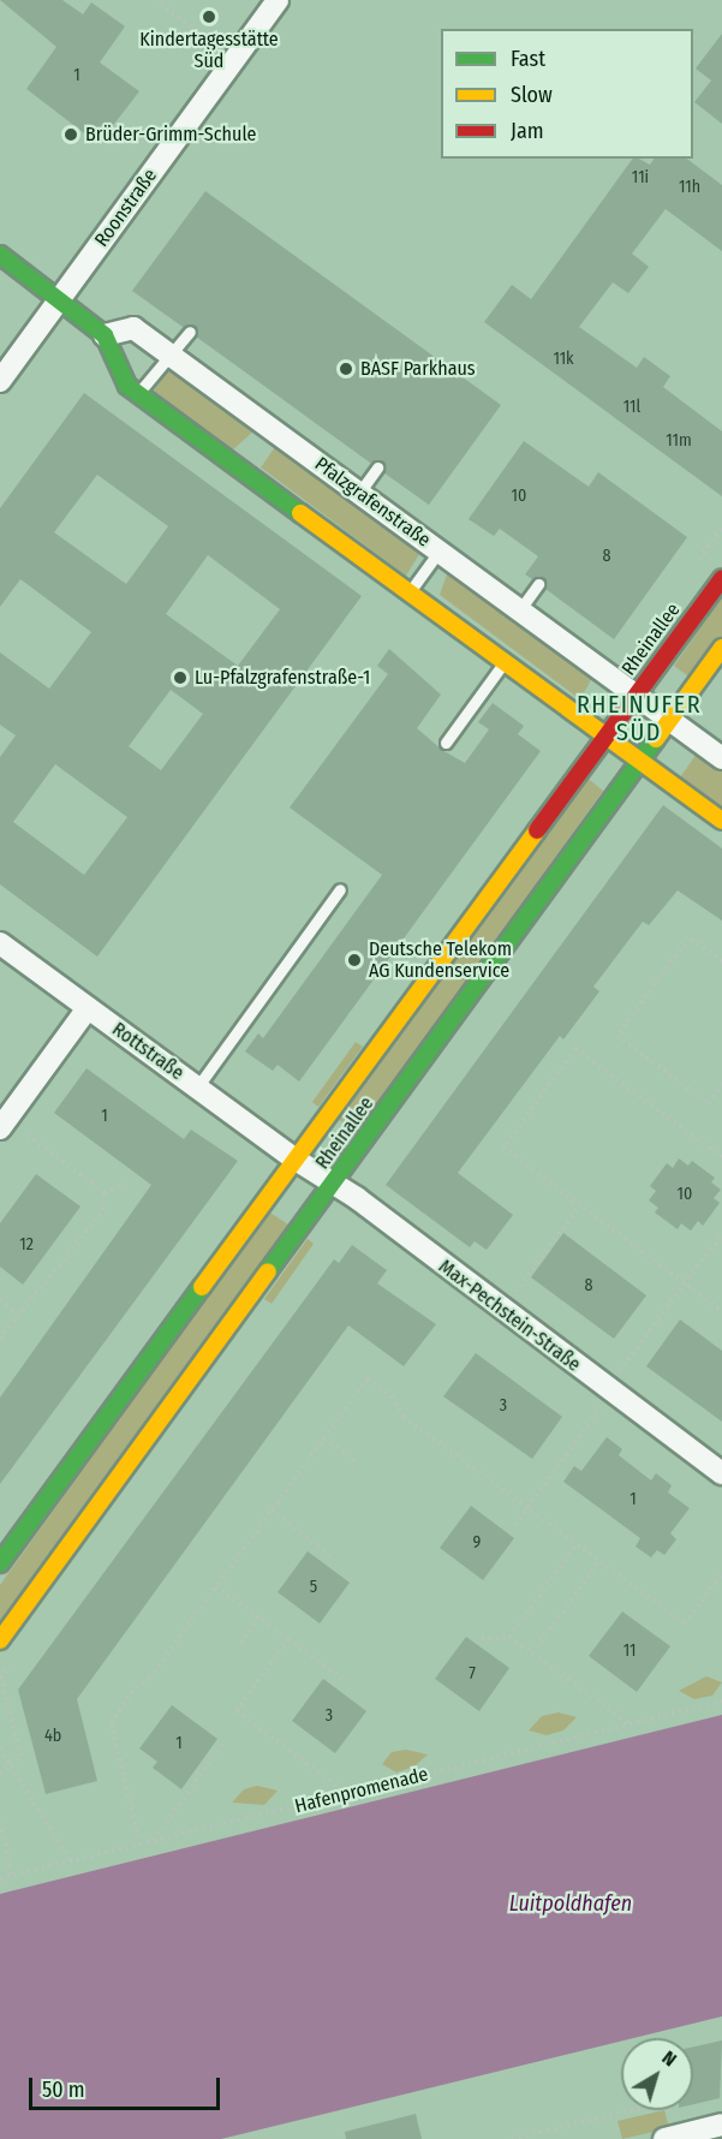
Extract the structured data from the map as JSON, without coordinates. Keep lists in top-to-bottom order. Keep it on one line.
{"streets":{"street":["Roonstraße","Pfalzgrafenstraße","Rheinallee","Rottstraße","Max-Pechstein-Straße"],"path":["Hafenpromenade"]},"crossings":[["Pfalzgrafenstraße","Rheinallee"],["Rheinallee","Rottstraße"],["Rheinallee","Max-Pechstein-Straße"],["Rottstraße","Max-Pechstein-Straße"]],"districts":["RHEINUFER SÜD"],"water":["Luitpoldhafen"],"places":["Kindertagesstätte Süd","Brüder-Grimm-Schule","BASF Parkhaus","Lu-Pfalzgrafenstraße-1","Deutsche Telekom AG Kundenservice"],"house_numbers":["1","11i","11h","11k","11l","11m","10","8","1","10","12","8","3","1","9","5","11","7","3","4b","1"],"legend":["Fast","Slow","Jam"],"scale_bar":"50 m","north":"top right"}
